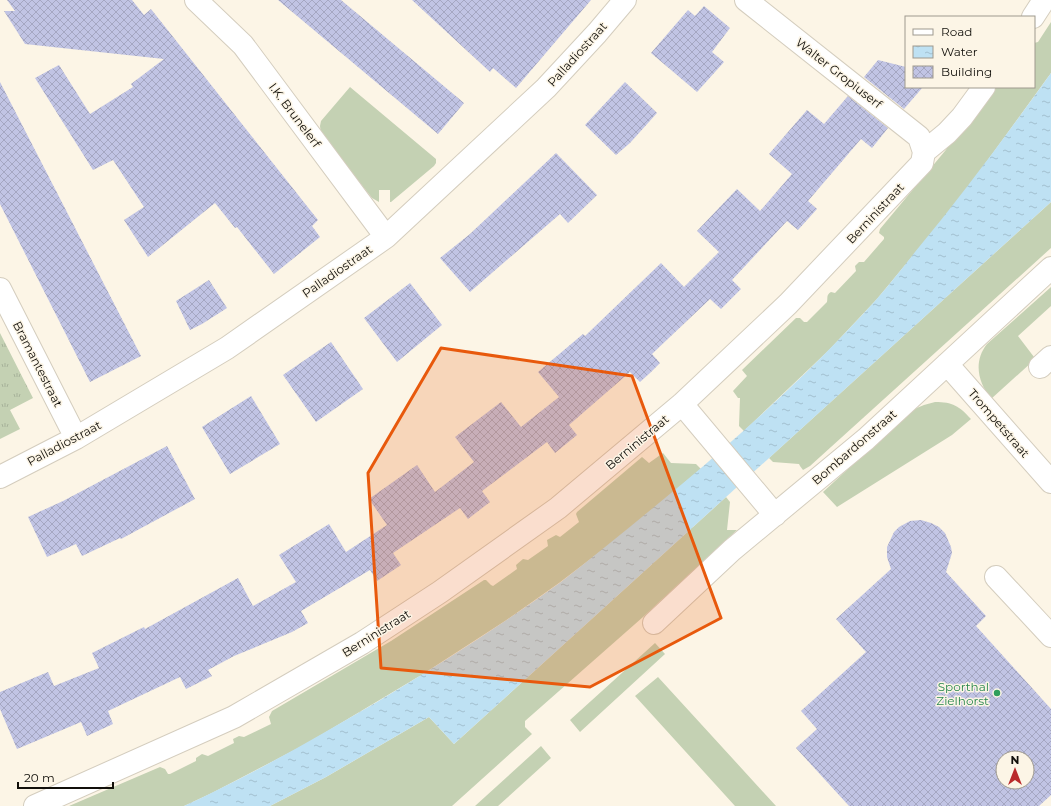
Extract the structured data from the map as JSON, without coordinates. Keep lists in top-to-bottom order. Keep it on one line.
{"streets":{"street":["Palladiostraat","Walter Gropiuserf","I.K. Brunelerf","Berninistraat","Bramantestraat","Trompetstraat","Bombardonstraat"]},"crossings":[["Palladiostraat","I.K. Brunelerf"],["Palladiostraat","Bramantestraat"],["Walter Gropiuserf","Berninistraat"],["Trompetstraat","Bombardonstraat"]],"places":["Sporthal Zielhorst"],"legend":["Road","Water","Building"],"scale_bar":"20 m","north":"top"}
